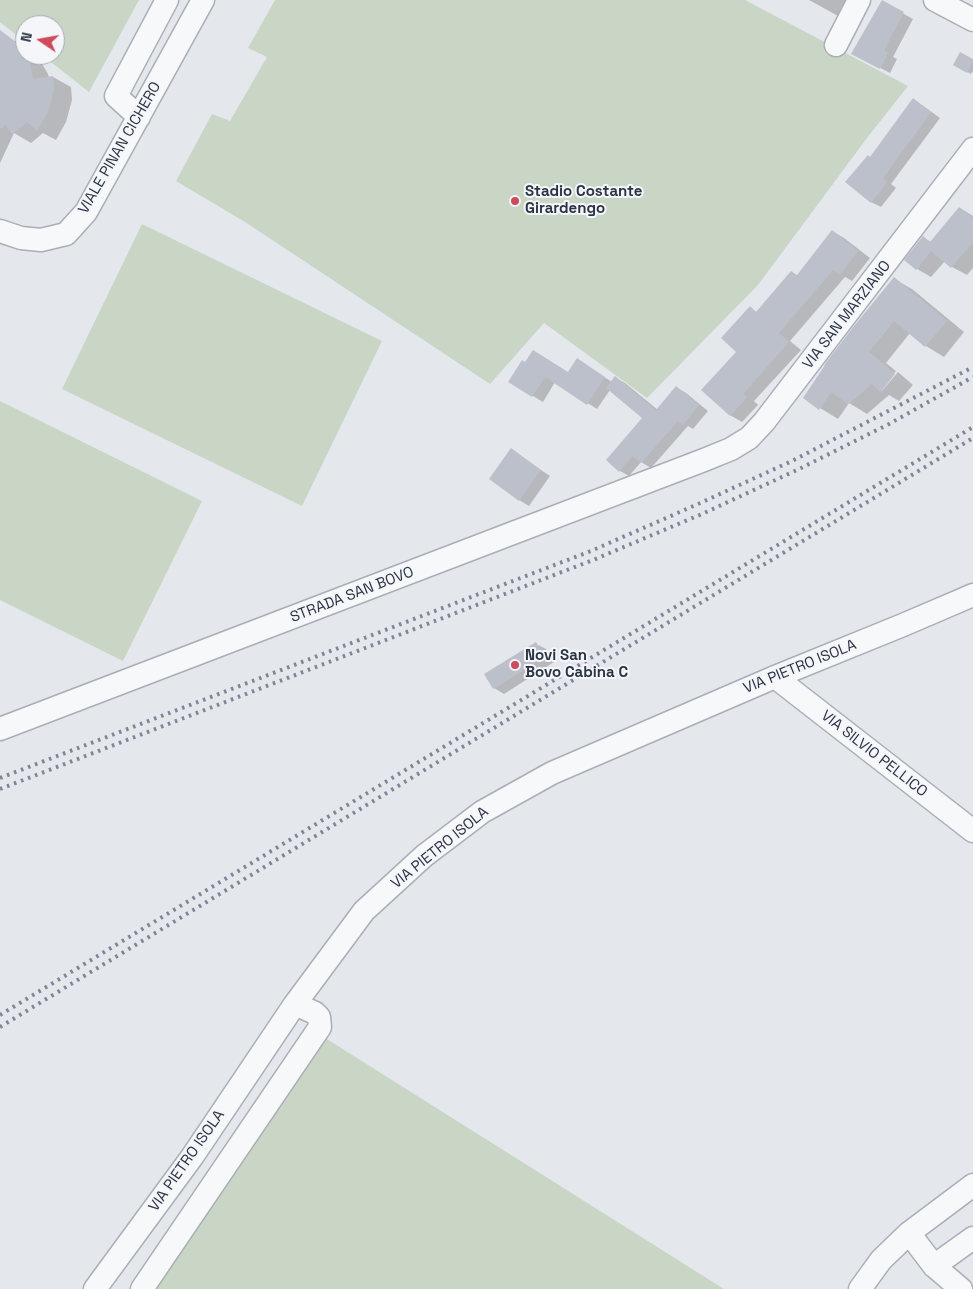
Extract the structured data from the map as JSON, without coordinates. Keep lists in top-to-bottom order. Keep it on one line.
{"streets":{"street":["VIALE PINAN CICHERO","VIA SAN MARZIANO","STRADA SAN BOVO","VIA PIETRO ISOLA","VIA SILVIO PELLICO"]},"crossings":[["VIA SAN MARZIANO","STRADA SAN BOVO"],["VIA PIETRO ISOLA","VIA SILVIO PELLICO"]],"places":["Stadio Costante Girardengo","Novi San Bovo Cabina C"],"north":"left"}
